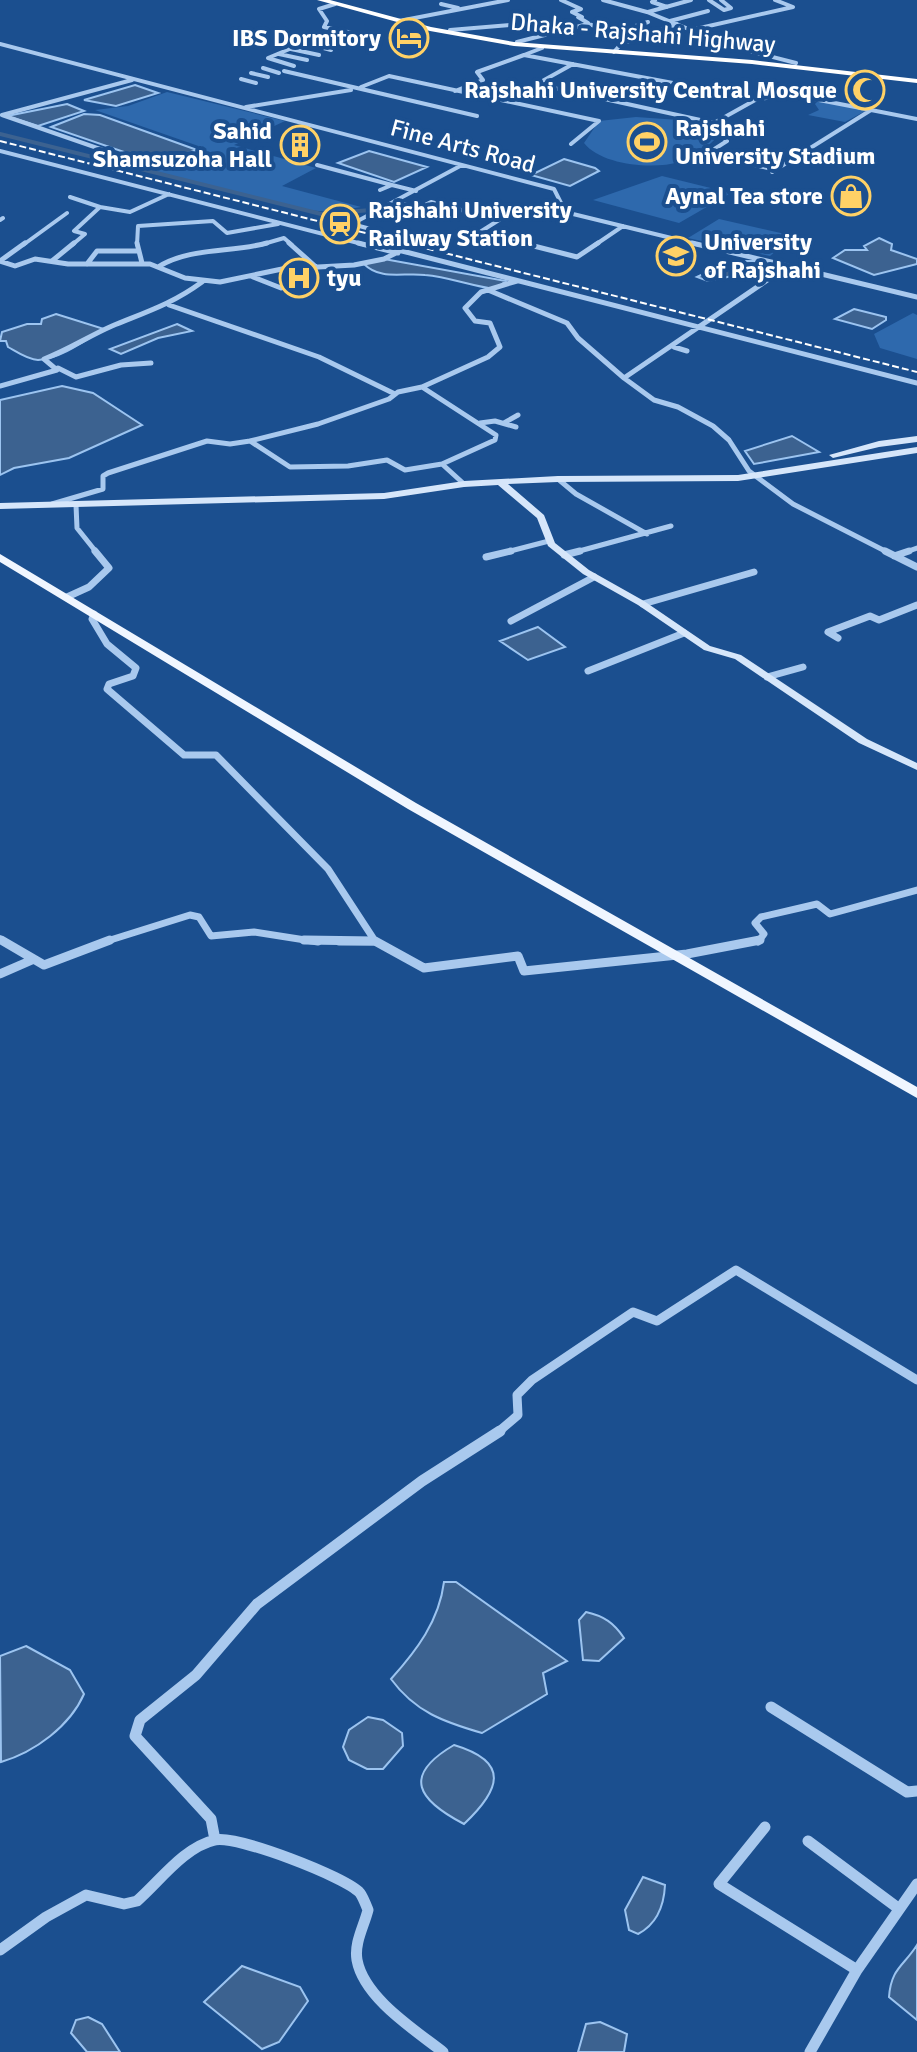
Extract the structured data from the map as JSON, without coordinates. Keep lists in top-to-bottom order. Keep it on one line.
{"streets":{"highway":["Dhaka - Rajshahi Highway"],"street":["Fine Arts Road"]},"places":{"hotel":["IBS Dormitory"],"mosque":["Rajshahi University Central Mosque"],"sports":["Rajshahi University Stadium"],"building":["Sahid Shamsuzoha Hall"],"shop":["Aynal Tea store"],"station":["Rajshahi University Railway Station"],"school or university":["University of Rajshahi"],"hospital":["tyu"]}}
